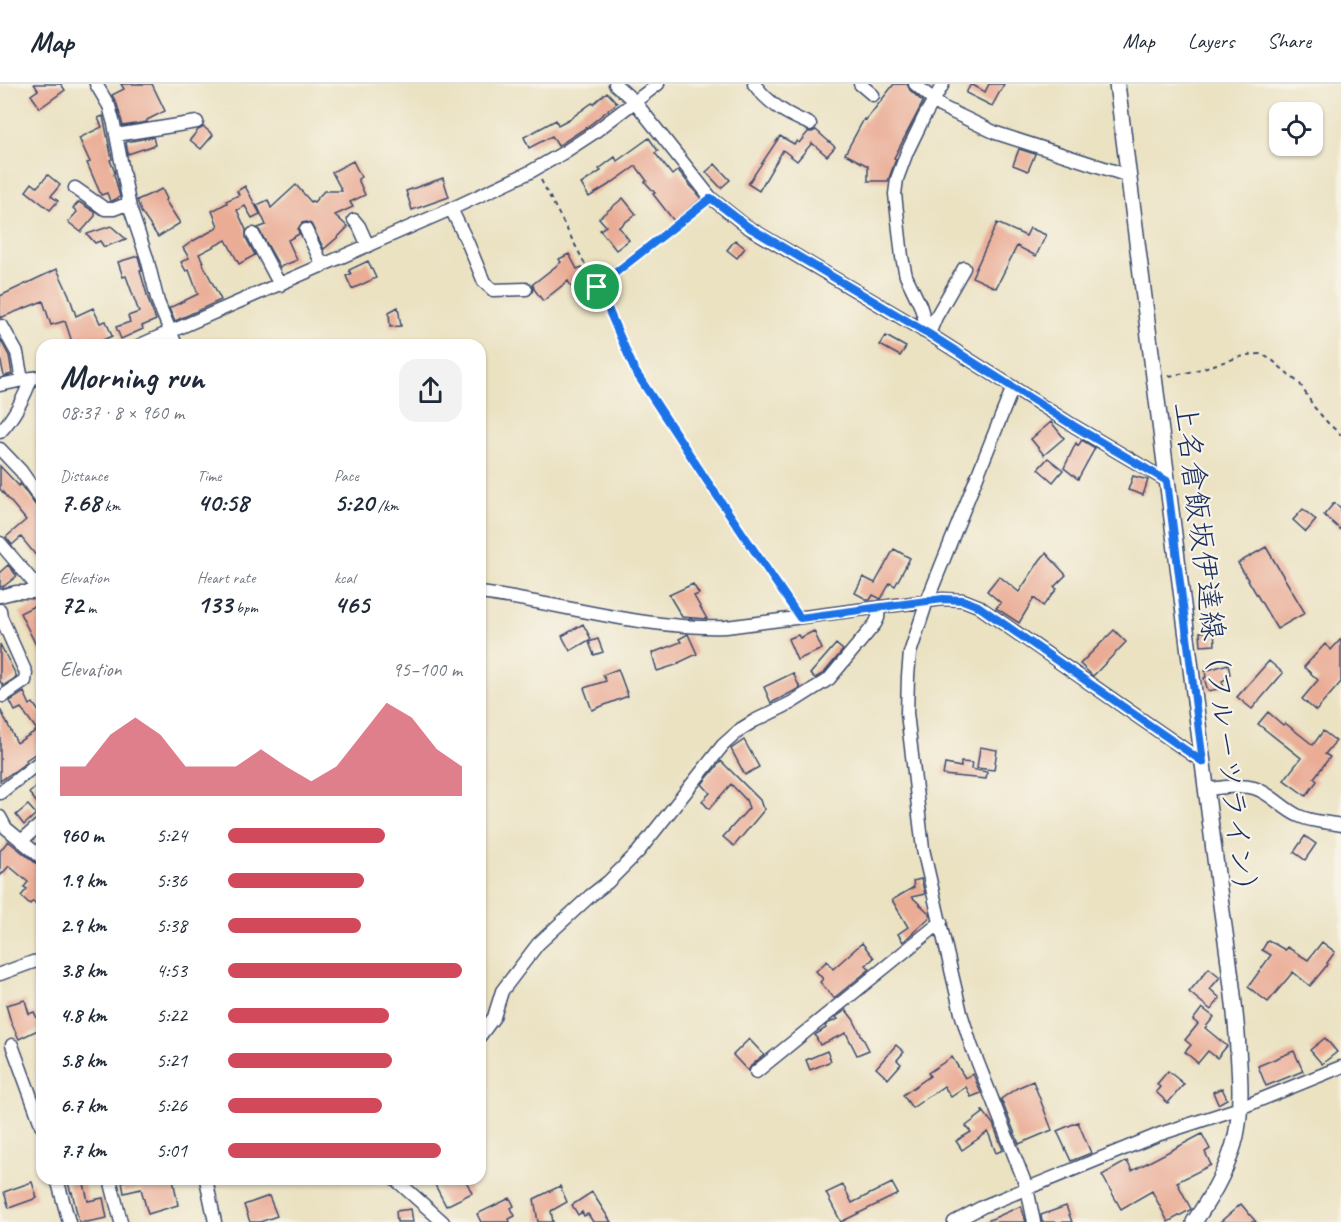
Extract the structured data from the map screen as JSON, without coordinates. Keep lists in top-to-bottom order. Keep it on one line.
{"streets":{"main road":["上名倉飯坂伊達線（フルーツライン）"]},"page":{"header":"Map","nav":["Map","Layers","Share"],"heading":["Morning run","08:37 · 8 × 960 m"],"stats":[["Distance","7.68 km"],["Time","40:58"],["Pace","5:20 /km"],["Elevation","72 m"],["Heart rate","133 bpm"],["kcal","465"]],"chart":["Elevation","95–100 m"],"list":[{"name":"960 m","note":"5:24"},{"name":"1.9 km","note":"5:36"},{"name":"2.9 km","note":"5:38"},{"name":"3.8 km","note":"4:53"},{"name":"4.8 km","note":"5:22"},{"name":"5.8 km","note":"5:21"},{"name":"6.7 km","note":"5:26"},{"name":"7.7 km","note":"5:01"}]}}
